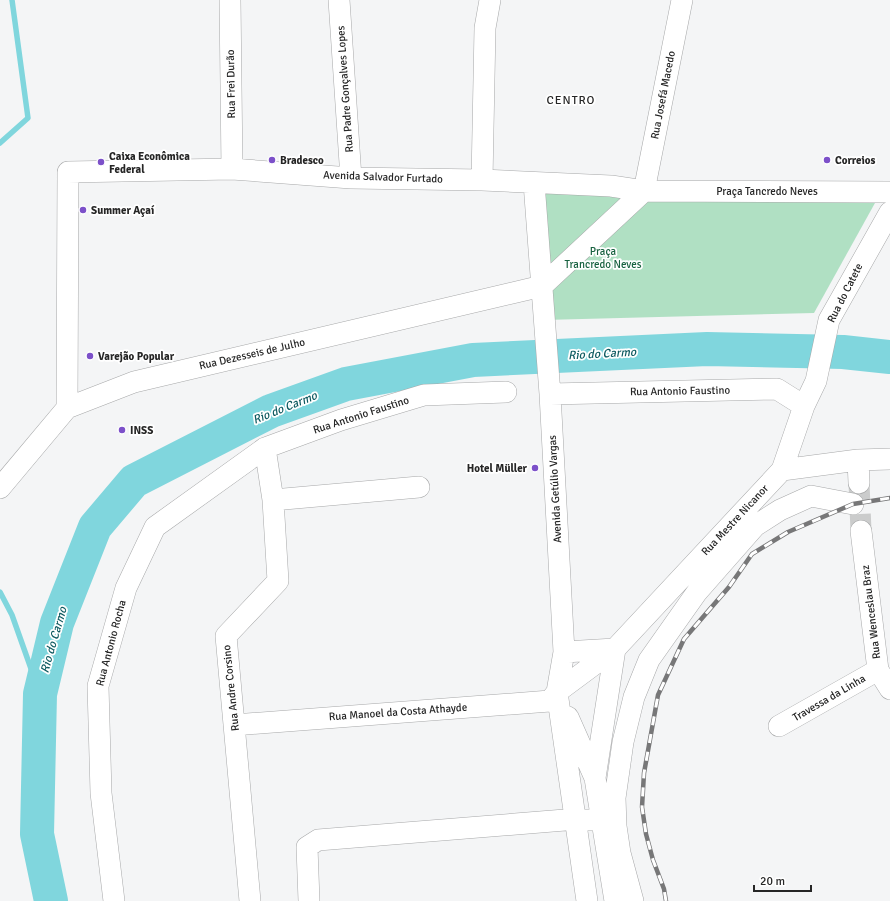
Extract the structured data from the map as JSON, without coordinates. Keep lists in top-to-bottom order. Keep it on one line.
{"streets":{"street":["Rua Frei Durão","Rua Padre Gonçalves Lopes","Rua Josefá Macedo","Avenida Salvador Furtado","Praça Tancredo Neves","Rua do Catete","Rua Dezesseis de Julho","Rua Antonio Faustino","Avenida Getúlio Vargas","Rua Mestre Nicanor","Rua Wenceslau Braz","Rua Antonio Rocha","Rua Andre Corsino","Travessa da Linha","Rua Manoel da Costa Athayde"]},"crossings":[["Rua Frei Durão","Avenida Salvador Furtado"],["Rua Padre Gonçalves Lopes","Avenida Salvador Furtado"],["Rua Josefá Macedo","Praça Tancredo Neves"],["Avenida Salvador Furtado","Praça Tancredo Neves"],["Avenida Salvador Furtado","Rua Dezesseis de Julho"],["Rua do Catete","Rua Antonio Faustino"],["Rua do Catete","Rua Mestre Nicanor"],["Rua Dezesseis de Julho","Avenida Getúlio Vargas"],["Rua Antonio Faustino","Avenida Getúlio Vargas"],["Rua Antonio Faustino","Rua Antonio Rocha"],["Rua Antonio Faustino","Rua Andre Corsino"],["Avenida Getúlio Vargas","Rua Mestre Nicanor"],["Avenida Getúlio Vargas","Rua Manoel da Costa Athayde"],["Rua Mestre Nicanor","Rua Manoel da Costa Athayde"],["Rua Wenceslau Braz","Travessa da Linha"],["Rua Antonio Rocha","Rua Andre Corsino"],["Rua Andre Corsino","Rua Manoel da Costa Athayde"]],"districts":["CENTRO"],"water":["Rio do Carmo"],"parks":["Praça Trancredo Neves"],"places":["Bradesco","Correios","Caixa Econômica Federal","Summer Açaí","Varejão Popular","INSS","Hotel Müller"],"scale_bar":"20 m"}
